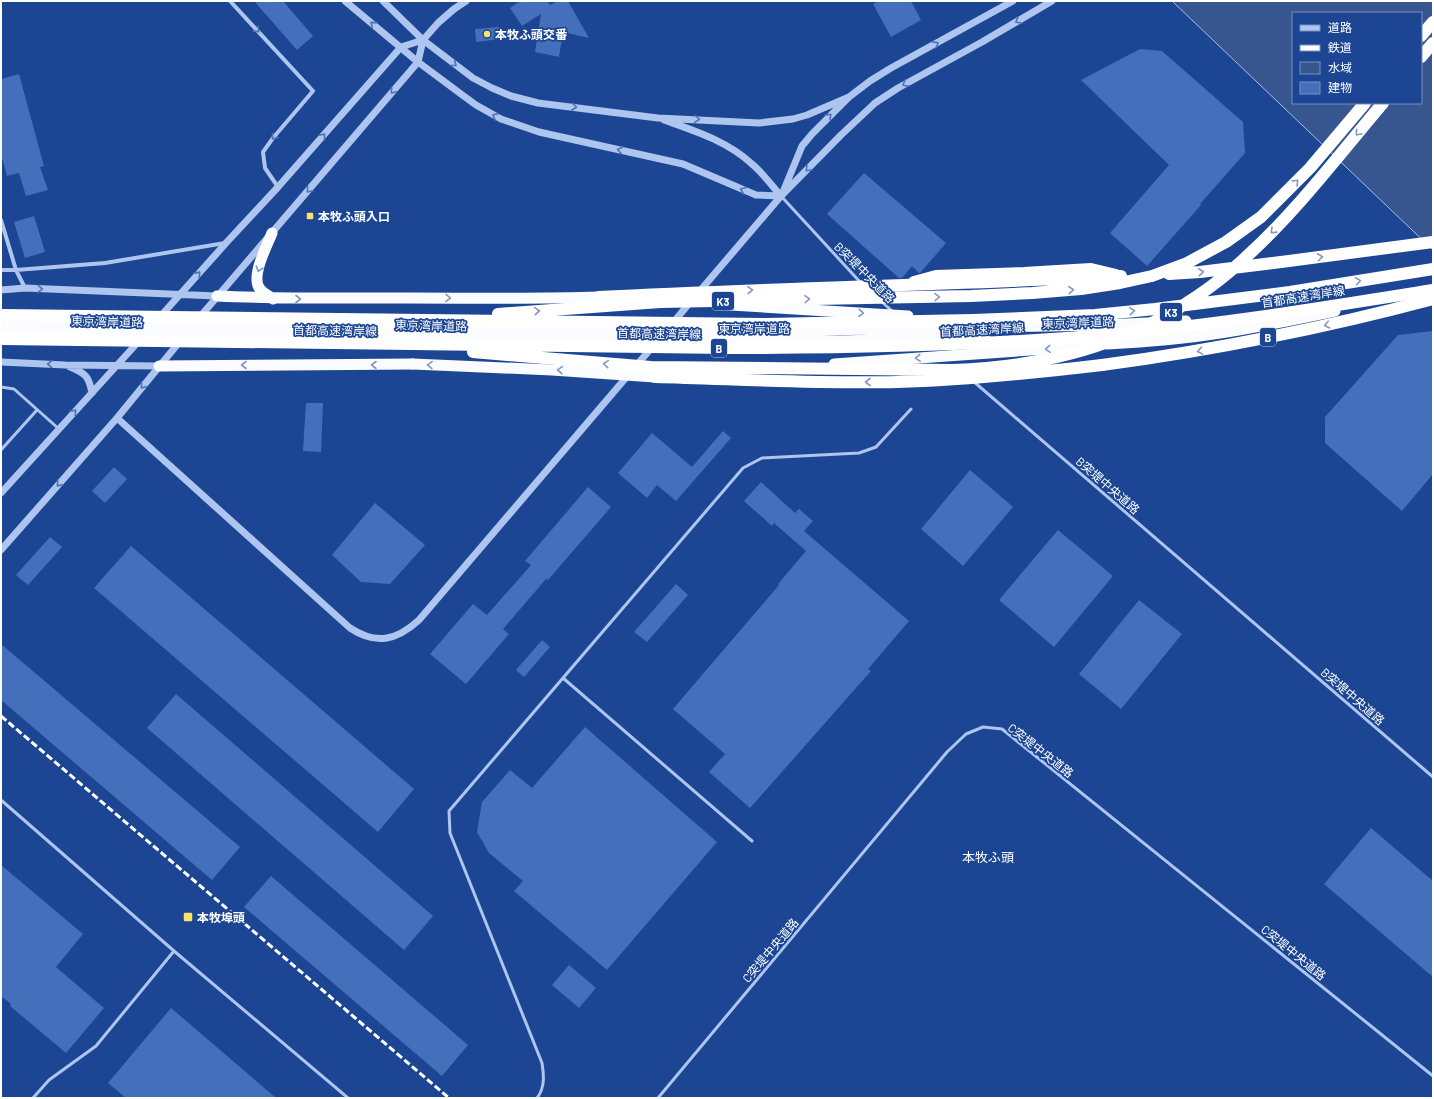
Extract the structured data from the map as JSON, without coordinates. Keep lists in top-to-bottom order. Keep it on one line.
{"streets":{"highway":["首都高速湾岸線","K3","東京湾岸道路","B"],"lane":["B突堤中央道路","C突堤中央道路"]},"crossings":[["首都高速湾岸線","K3"]],"districts":["本牧ふ頭"],"places":{"other":["本牧ふ頭交番"],"transit":["本牧ふ頭入口","本牧埠頭"]},"legend":["道路","鉄道","水域","建物"]}
